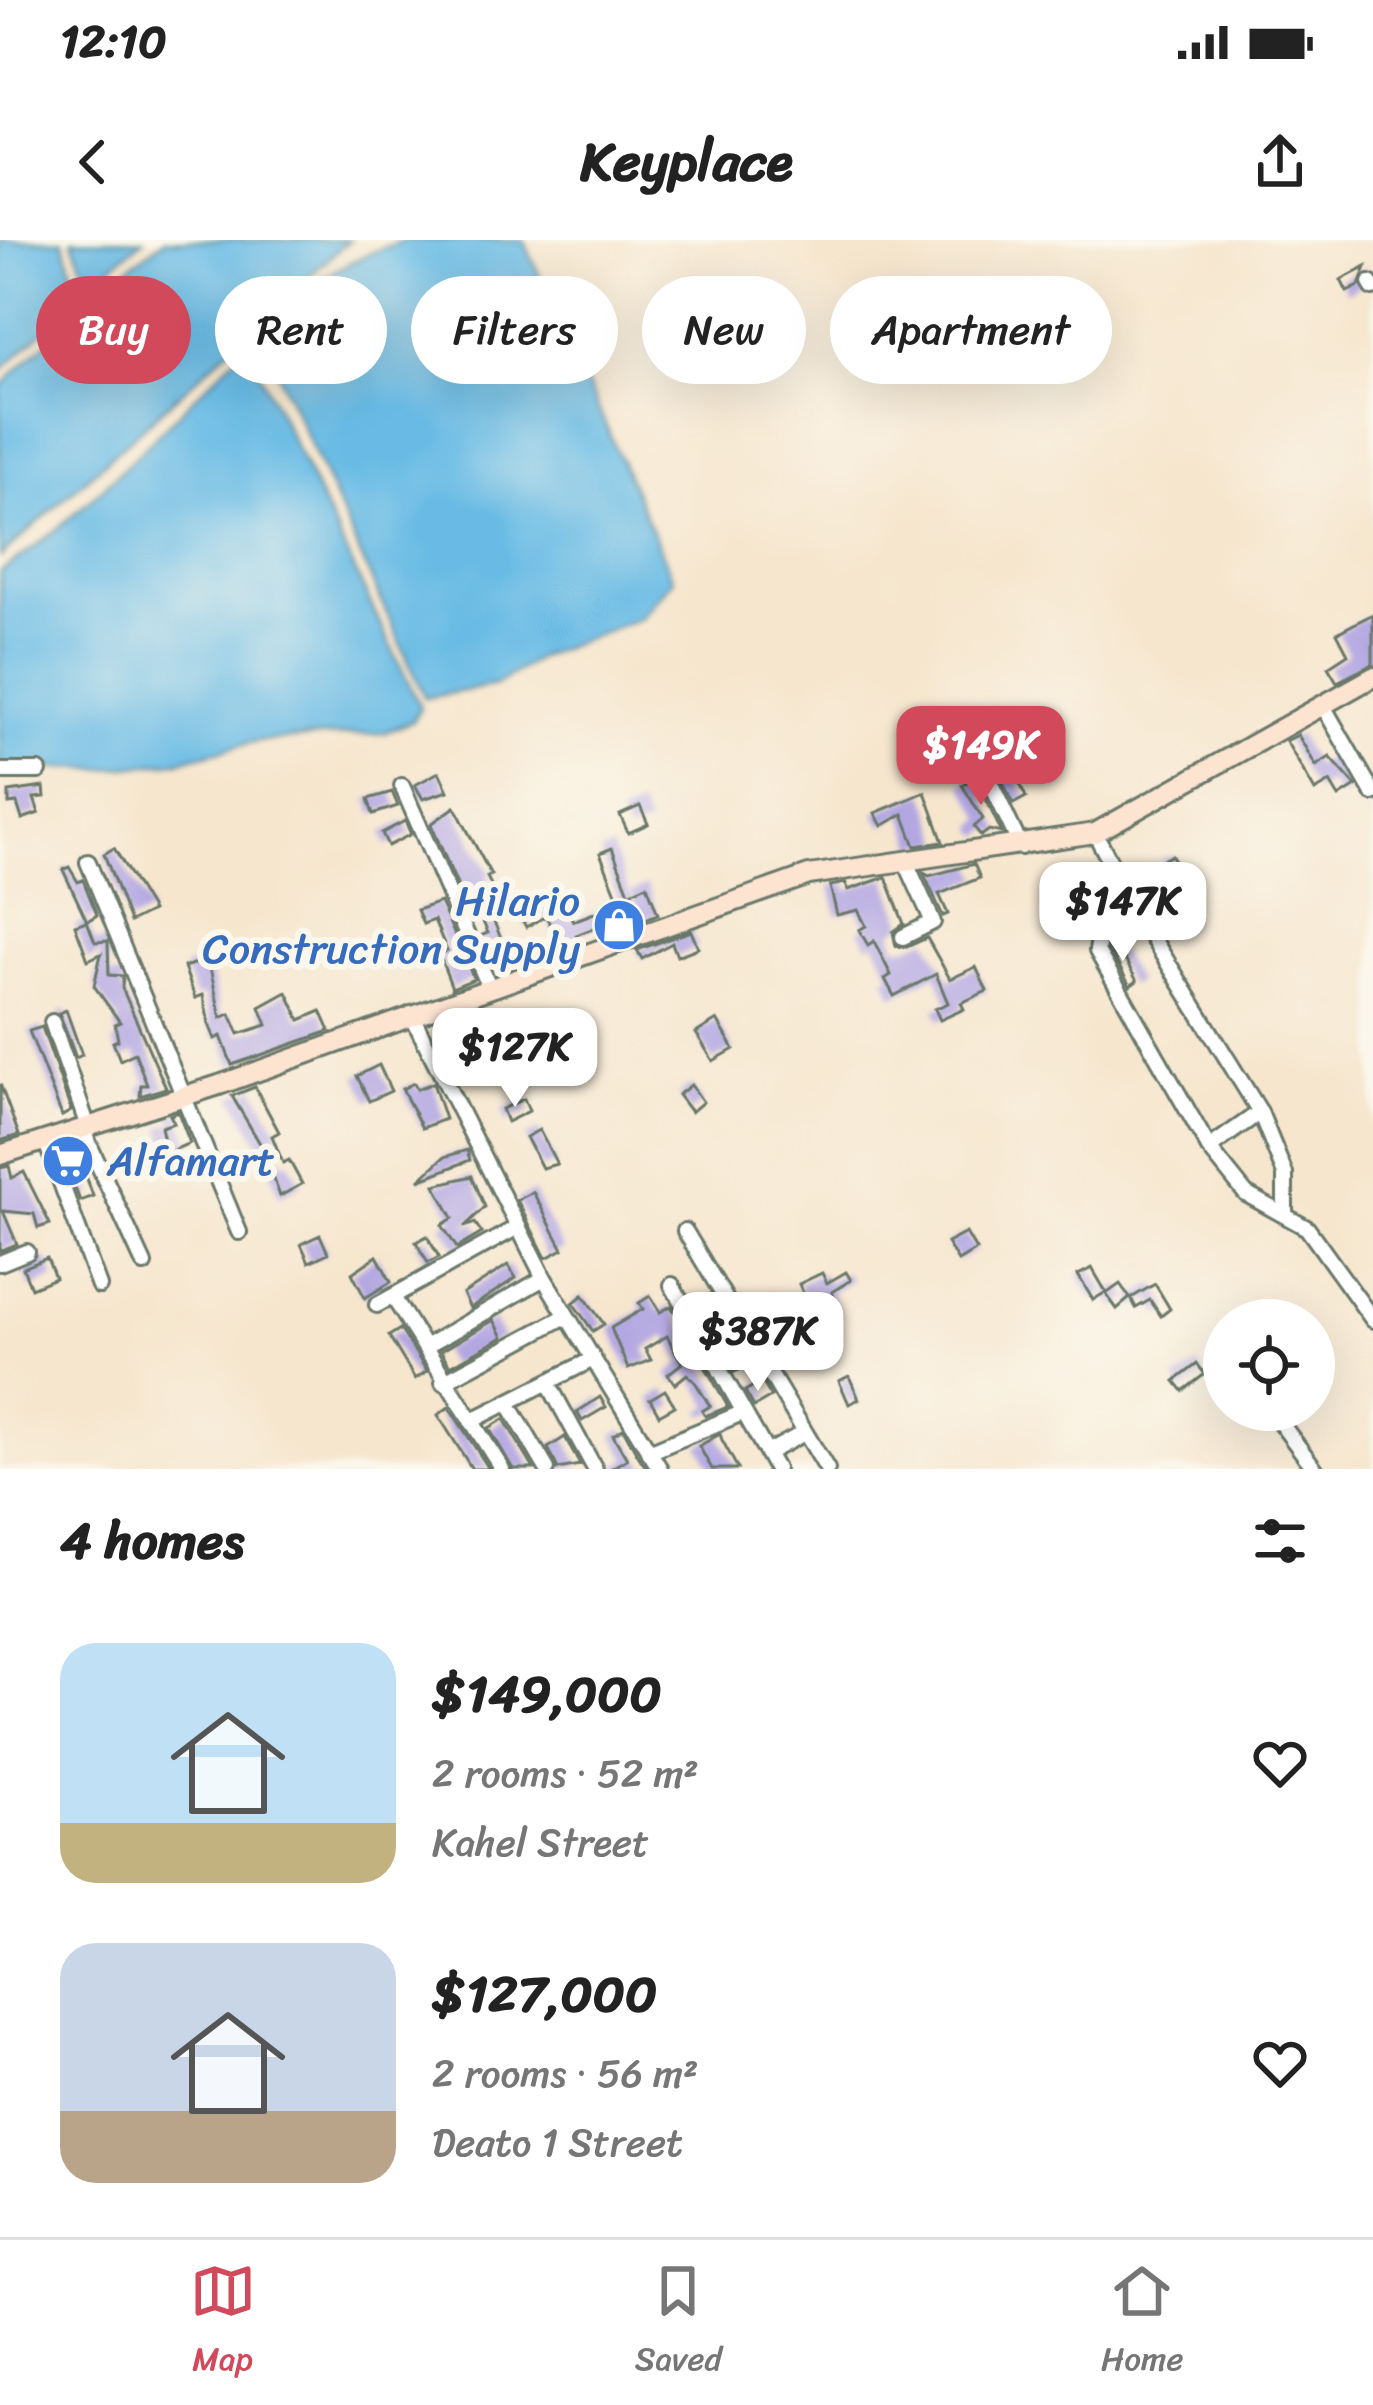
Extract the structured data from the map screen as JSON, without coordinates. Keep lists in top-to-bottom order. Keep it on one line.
{"places":{"shop":["Hilario Construction Supply"],"supermarket":["Alfamart"]},"page":{"status":"12:10","header":"Keyplace","chip":["Buy","Rent","Filters","New","Apartment"],"price":["$149K","$147K","$127K","$387K"],"heading":"4 homes","list":[{"name":"$149,000","note":"2 rooms · 52 m² · Kahel Street"},{"name":"$127,000","note":"2 rooms · 56 m² · Deato 1 Street"}],"tabs":["Map","Saved","Home"]}}
